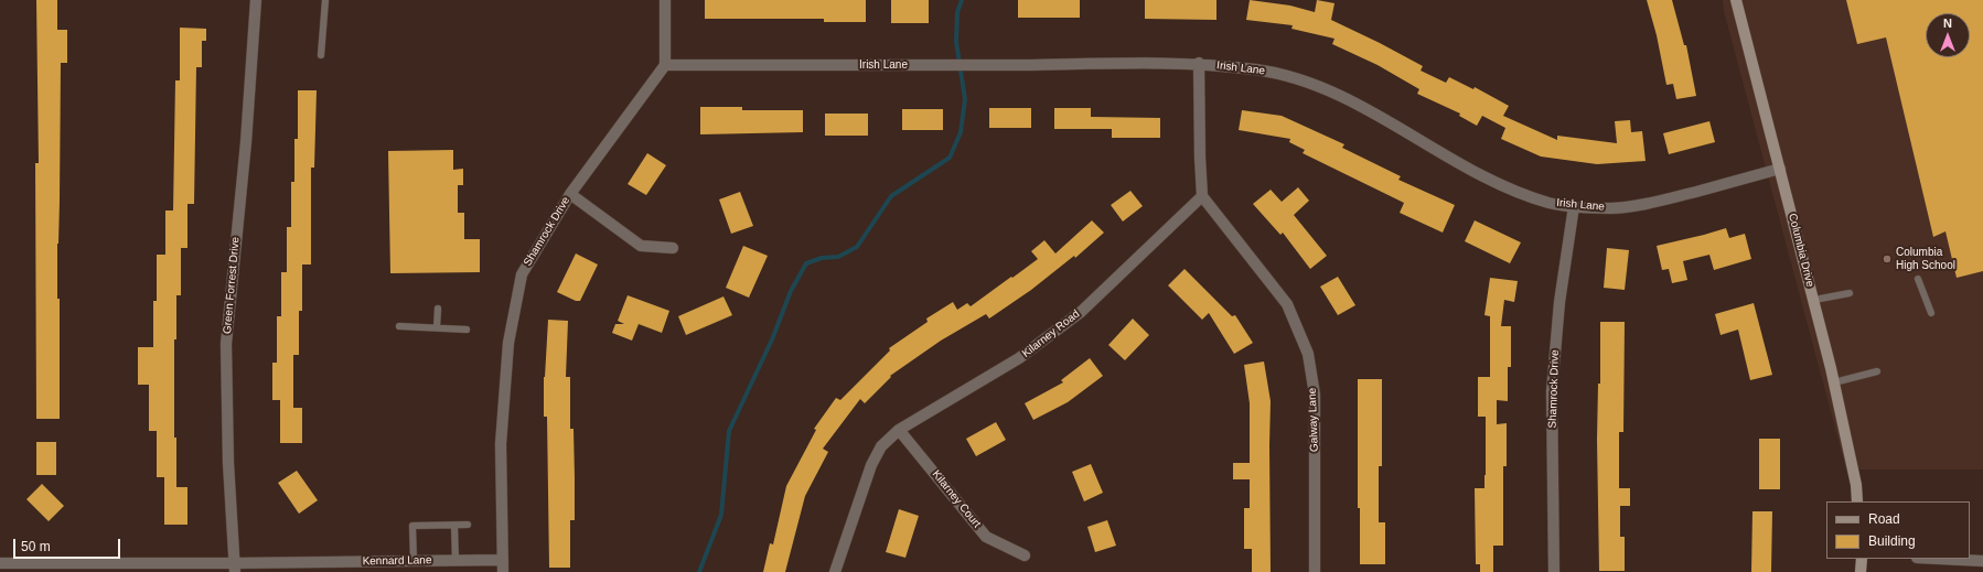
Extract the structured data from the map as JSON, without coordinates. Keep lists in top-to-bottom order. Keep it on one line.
{"streets":{"main road":["Columbia Drive"],"street":["Irish Lane","Shamrock Drive","Green Forrest Drive","Kilarney Road","Galway Lane","Kilarney Court","Kennard Lane"]},"crossings":[["Irish Lane","Shamrock Drive"],["Irish Lane","Columbia Drive"],["Shamrock Drive","Kennard Lane"],["Green Forrest Drive","Kennard Lane"],["Kilarney Road","Galway Lane"],["Kilarney Road","Kilarney Court"]],"places":["Columbia High School"],"legend":["Road","Building"],"scale_bar":"50 m","north":"top"}
